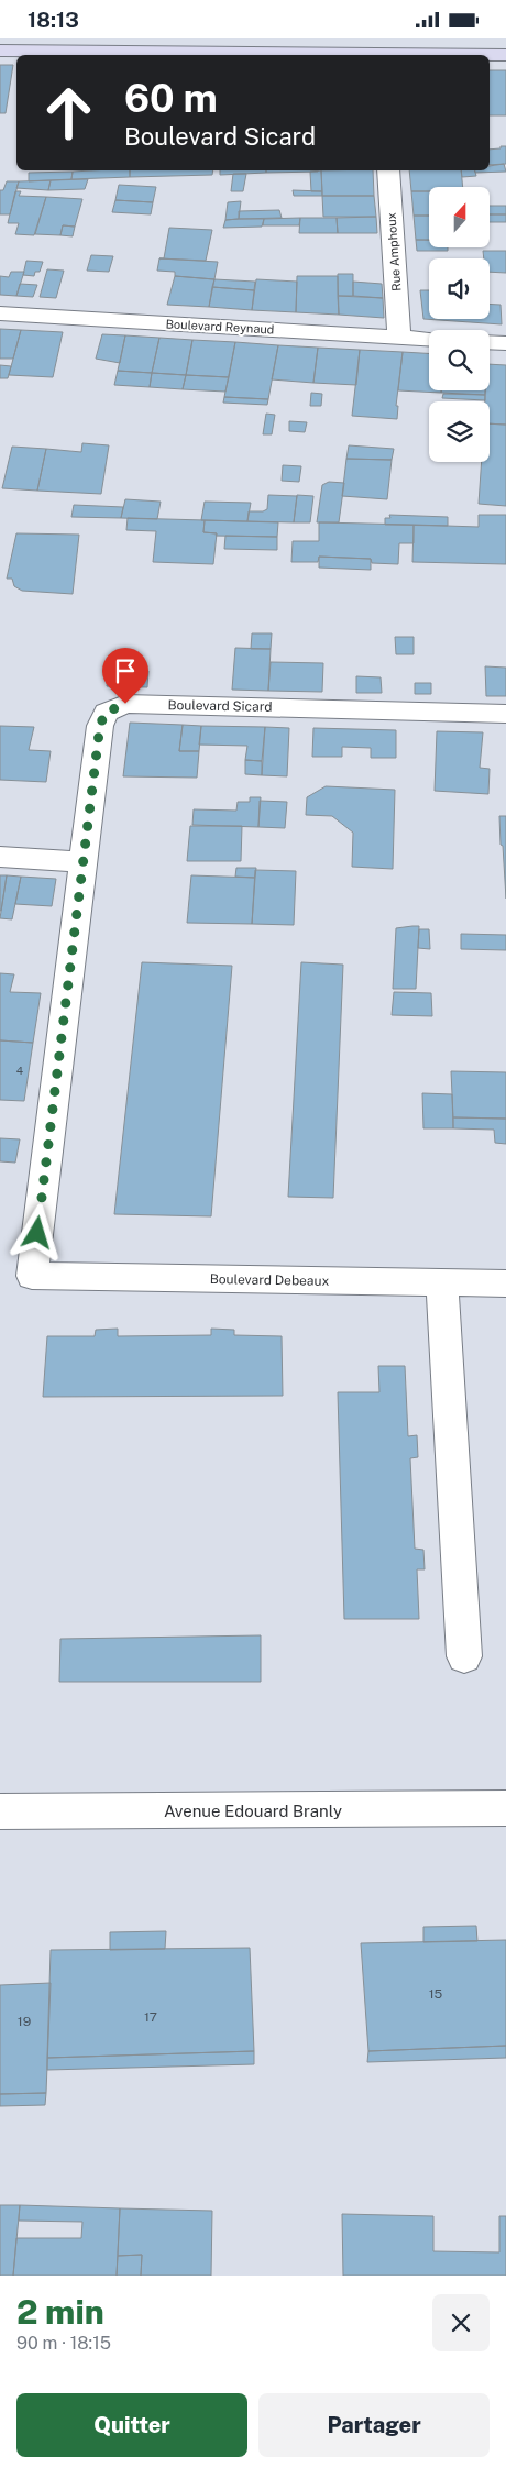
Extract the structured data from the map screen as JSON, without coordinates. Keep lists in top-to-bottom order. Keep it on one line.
{"streets":{"street":["Rue Amphoux","Boulevard Reynaud","Boulevard Sicard","Boulevard Debeaux","Avenue Edouard Branly"]},"crossings":[["Rue Amphoux","Boulevard Reynaud"],["Boulevard Sicard","Boulevard Debeaux"]],"house_numbers":["4","15","17","19"],"north":"top","page":{"status":"18:13","turn":["60 m","Boulevard Sicard"],"heading":["2 min","90 m · 18:15"],"buttons":["Quitter","Partager"]}}
